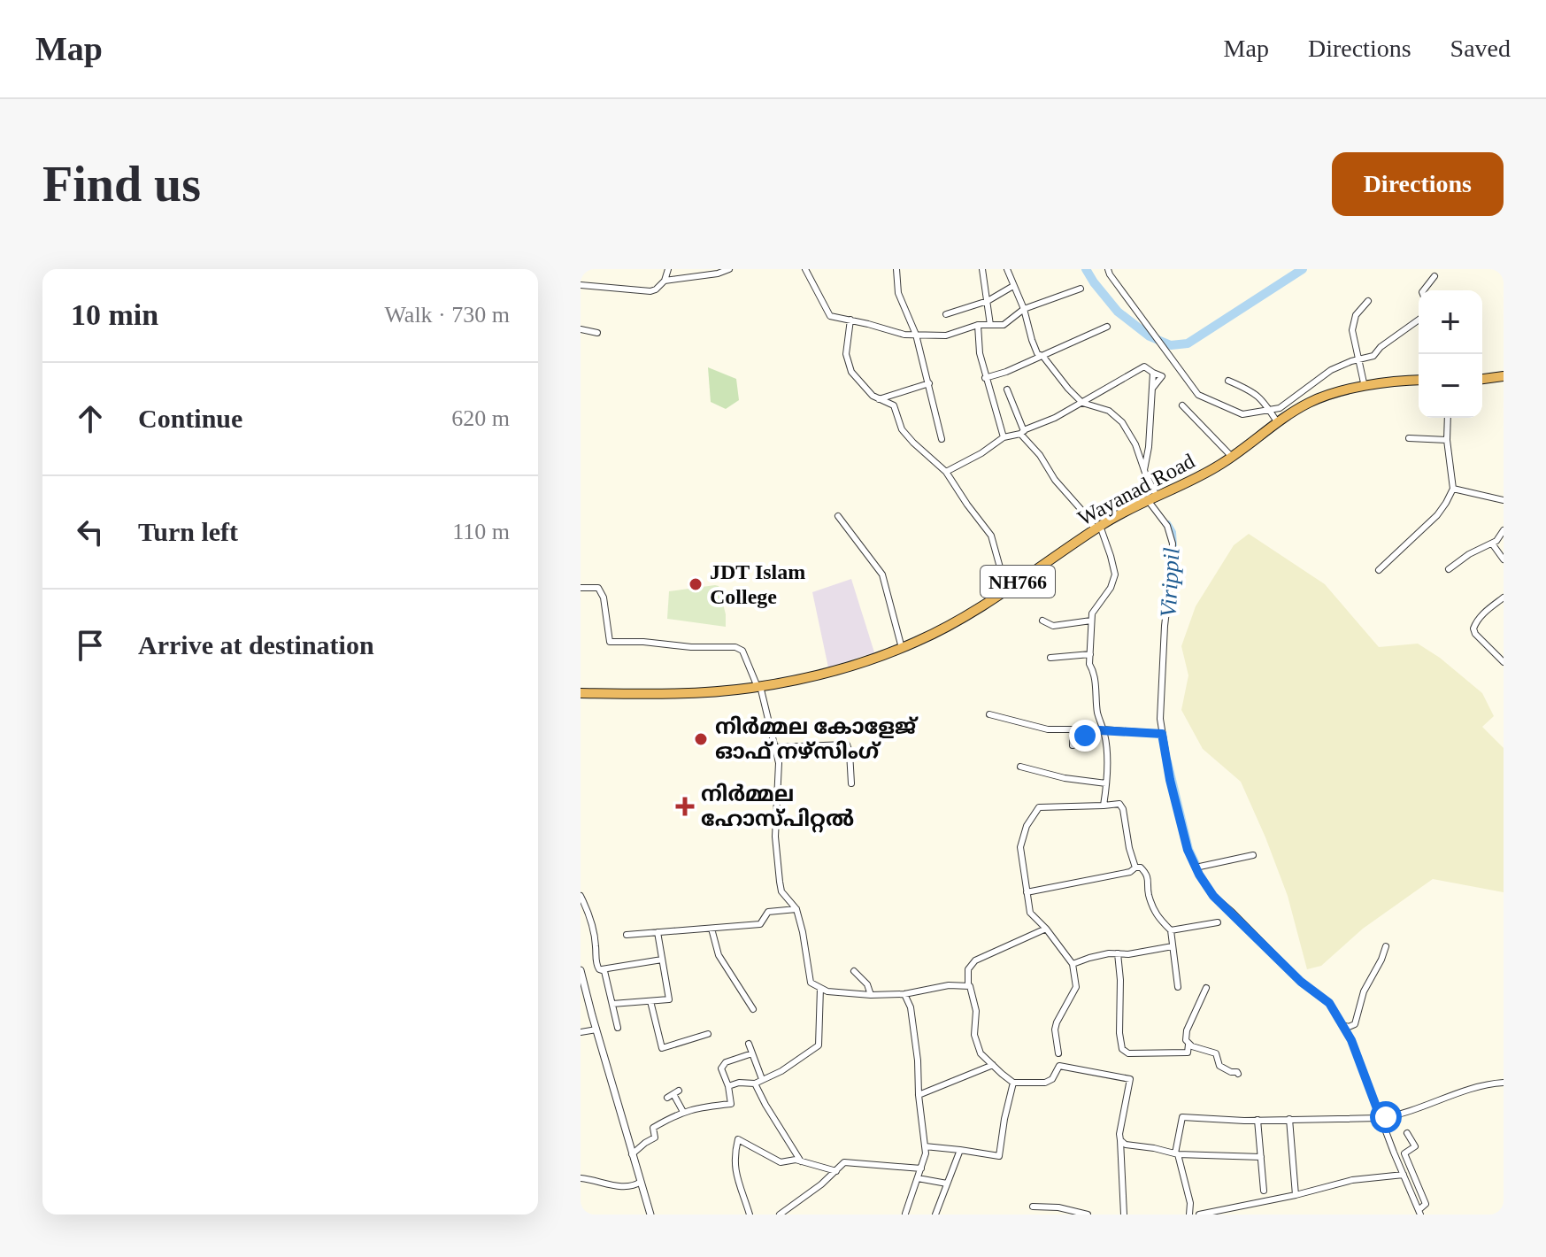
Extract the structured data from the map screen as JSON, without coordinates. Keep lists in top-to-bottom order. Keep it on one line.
{"streets":{"highway":["Wayanad Road","NH766"]},"water":["Virippil"],"places":{"other":["JDT Islam College","നിർമ്മല കോളേജ് ഓഫ് നഴ്സിംഗ്"],"health":["നിർമ്മല ഹോസ്പിറ്റൽ"]},"page":{"header":"Map","nav":["Map","Directions","Saved"],"buttons":"Directions","title":"Find us","heading":["10 min","Walk · 730 m"],"map_buttons":["+","−"],"list":[["Continue","620 m"],["Turn left","110 m"],"Arrive at destination"]}}
